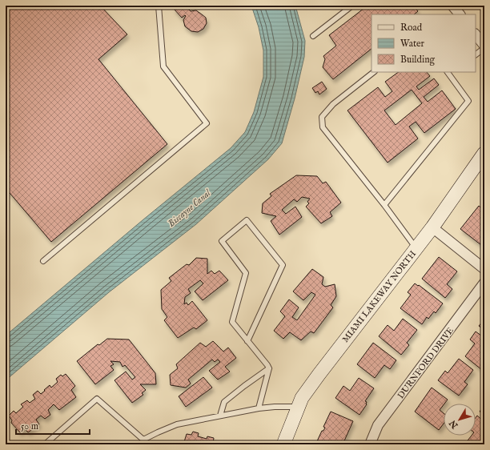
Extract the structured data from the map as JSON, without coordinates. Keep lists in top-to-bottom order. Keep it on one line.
{"streets":{"street":["MIAMI LAKEWAY NORTH","DURNFORD DRIVE"]},"water":["Biscayne Canal"],"legend":["Road","Water","Building"],"scale_bar":"50 m","north":"bottom left"}
